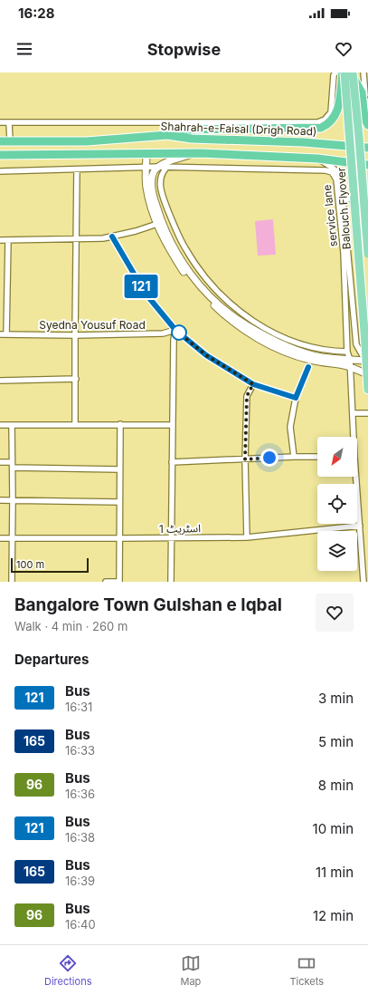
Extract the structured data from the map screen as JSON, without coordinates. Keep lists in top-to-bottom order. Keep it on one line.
{"streets":{"highway":["Shahrah-e-Faisal (Drigh Road)"],"main road":["Balouch Flyover"],"street":["service lane","Syedna Yousuf Road","اسٹریٹ 1"]},"crossings":[["service lane","اسٹریٹ 1"]],"lines":["bus line 121"],"scale_bar":"100 m","north":"bottom left","page":{"status":"16:28","header":"Stopwise","on_map":"121","scale":"100 m","heading":[["Bangalore Town Gulshan e Iqbal","Walk · 4 min · 260 m"],"Departures"],"list":[{"mark":"121","name":"Bus","note":"16:31","value":"3 min"},{"mark":"165","name":"Bus","note":"16:33","value":"5 min"},{"mark":"96","name":"Bus","note":"16:36","value":"8 min"},{"mark":"121","name":"Bus","note":"16:38","value":"10 min"},{"mark":"165","name":"Bus","note":"16:39","value":"11 min"},{"mark":"96","name":"Bus","note":"16:40","value":"12 min"}],"tabs":["Directions","Map","Tickets"]}}
